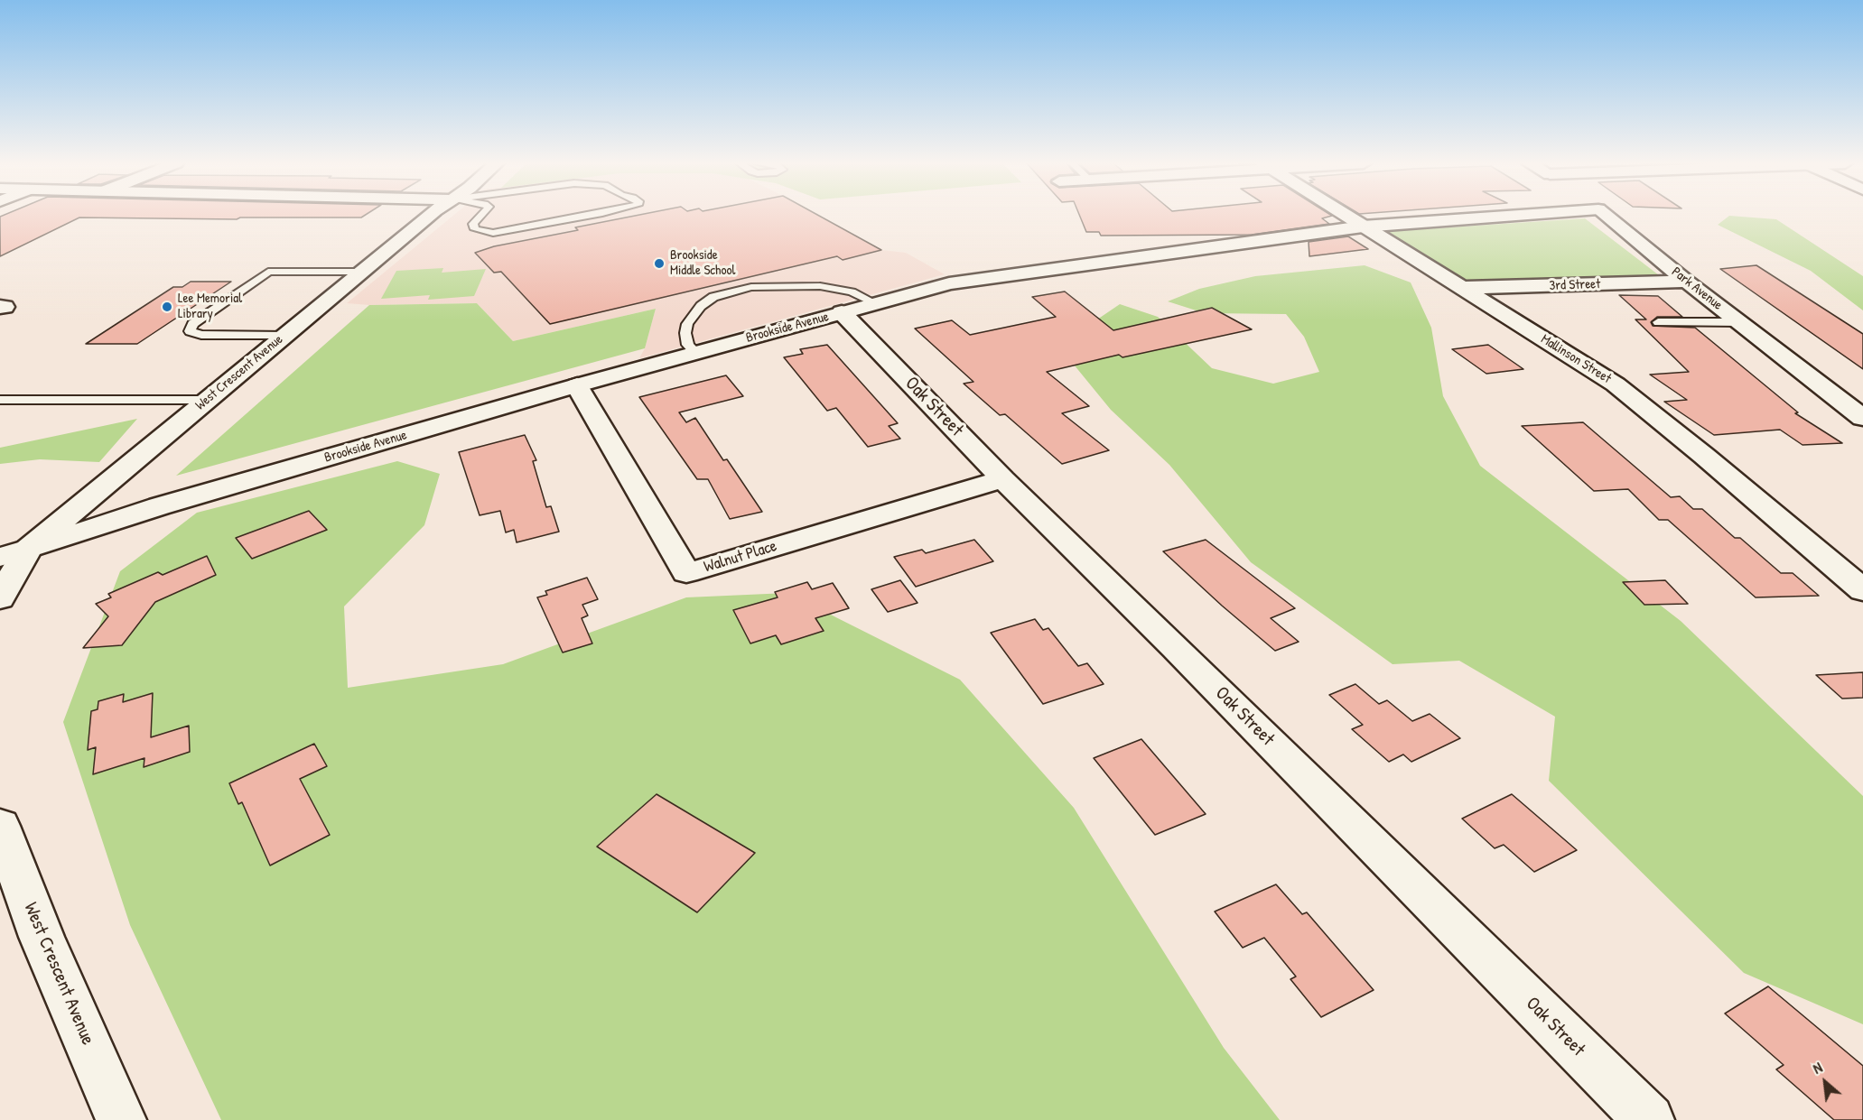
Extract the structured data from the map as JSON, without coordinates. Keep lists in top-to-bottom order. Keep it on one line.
{"streets":{"main road":["3rd Street","Park Avenue","Brookside Avenue","Mallinson Street","West Crescent Avenue","Oak Street","Walnut Place"]},"crossings":[["3rd Street","Park Avenue"],["3rd Street","Mallinson Street"],["Brookside Avenue","Mallinson Street"],["Brookside Avenue","West Crescent Avenue"],["Brookside Avenue","Oak Street"],["Brookside Avenue","Walnut Place"],["Oak Street","Walnut Place"]],"places":["Brookside Middle School","Lee Memorial Library"],"north":"top left"}
